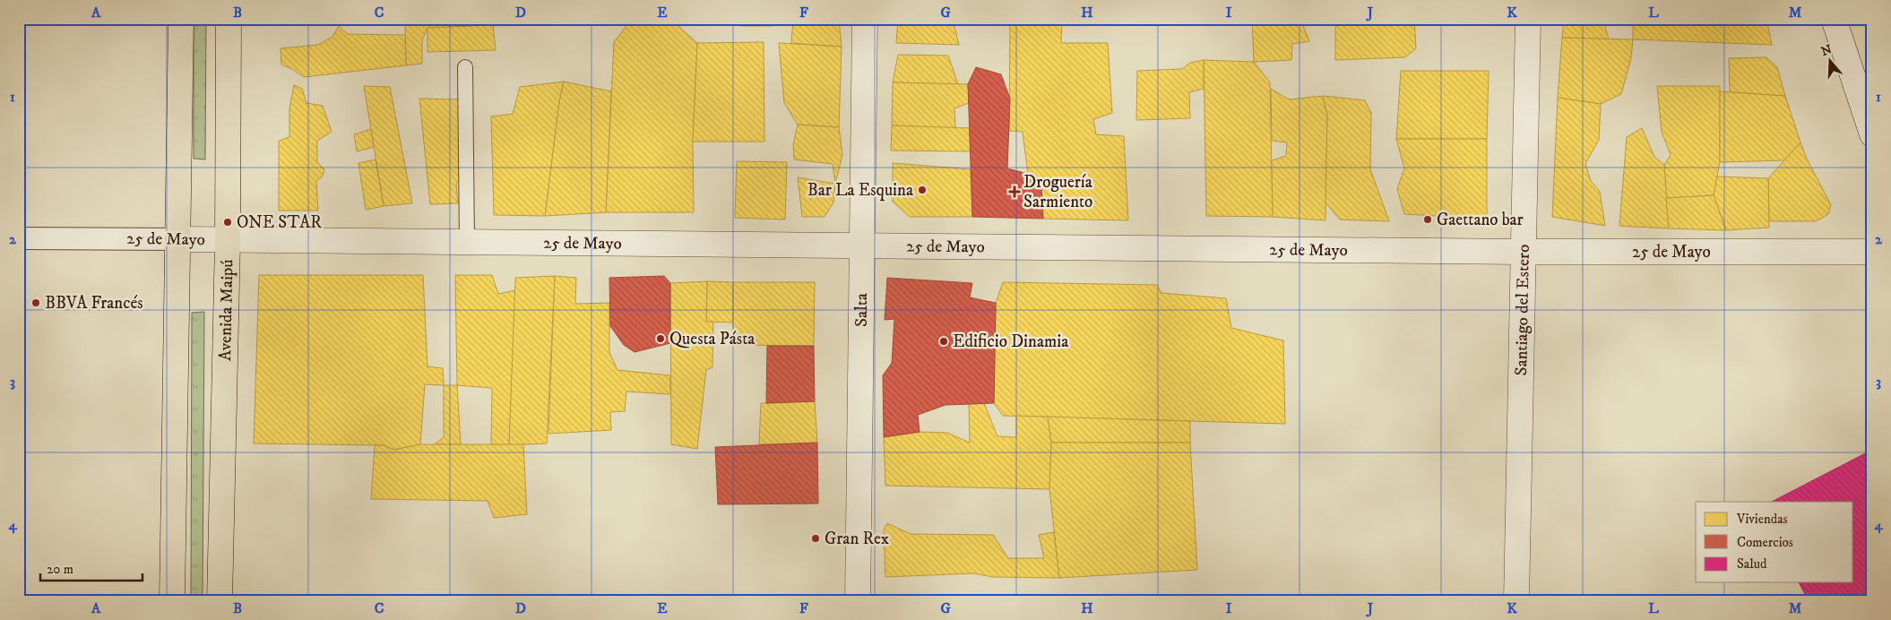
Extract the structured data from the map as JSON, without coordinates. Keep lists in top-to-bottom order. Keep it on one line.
{"streets":{"main road":["Avenida Maipú"],"street":["25 de Mayo","Salta","Santiago del Estero"]},"crossings":[["25 de Mayo","Avenida Maipú"],["25 de Mayo","Salta"],["25 de Mayo","Santiago del Estero"]],"places":{"other":["Bar La Esquina","Gaettano bar","ONE STAR","BBVA Francés","Questa Pásta","Edificio Dinamia","Gran Rex"],"health":["Droguería Sarmiento"]},"legend":["Viviendas","Comercios","Salud"],"scale_bar":"20 m","north":"top","grid":{"columns":["A","B","C","D","E","F","G","H","I","J","K","L","M"],"rows":["1","2","3","4"]}}
